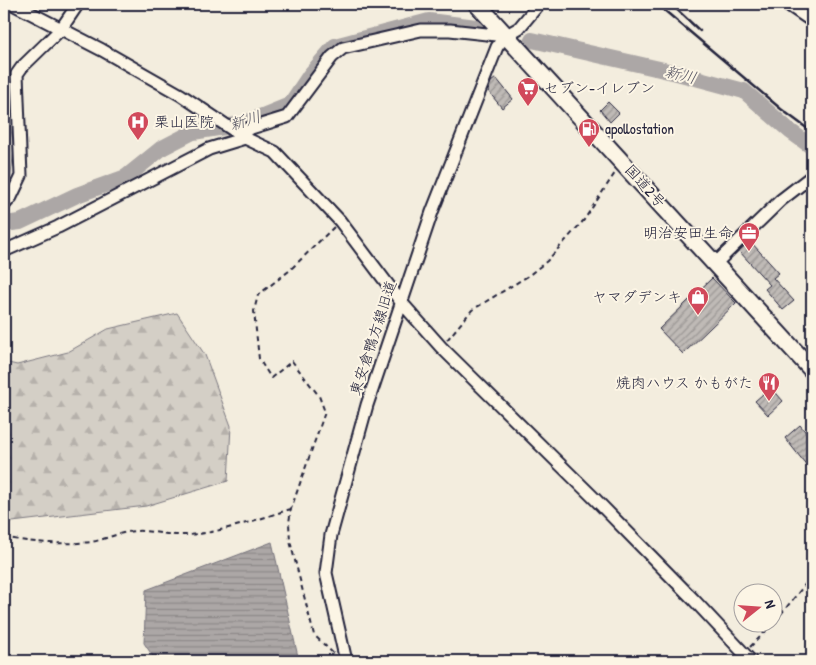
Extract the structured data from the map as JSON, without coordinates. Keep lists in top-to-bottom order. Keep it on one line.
{"streets":{"highway":["国道2号"],"street":["東安倉鴨方線旧道"]},"crossings":[["国道2号","東安倉鴨方線旧道"]],"water":["新川"],"places":{"supermarket":["セブン-イレブン"],"hospital":["栗山医院"],"fuel station":["apollostation"],"office":["明治安田生命"],"shop":["ヤマダデンキ"],"restaurant":["焼肉ハウス かもがた"]},"north":"right"}
